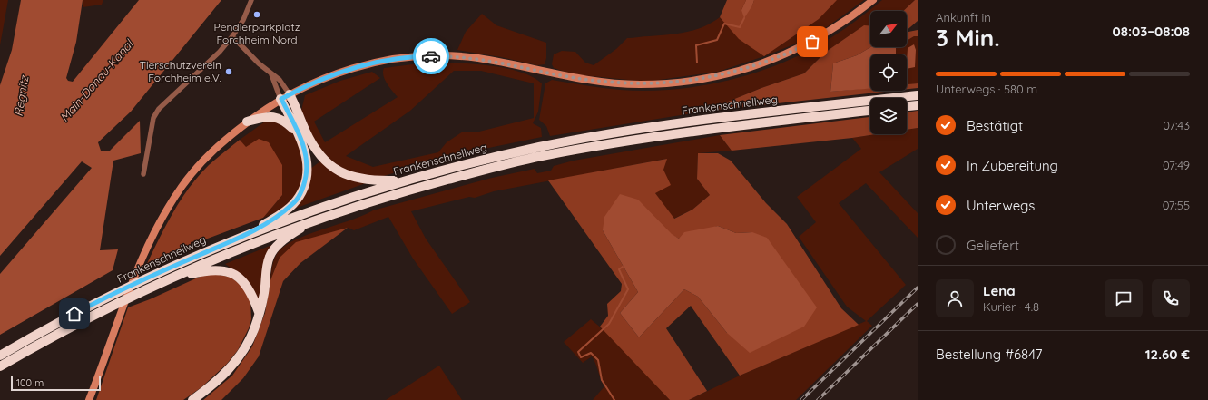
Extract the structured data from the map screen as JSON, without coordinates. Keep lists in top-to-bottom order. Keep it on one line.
{"streets":{"highway":["Frankenschnellweg"]},"water":["Main-Donau-Kanal","Regnitz"],"places":["Pendlerparkplatz Forchheim Nord","Tierschutzverein Forchheim e.V."],"scale_bar":"100 m","north":"top right","page":{"heading":["3 Min.","Ankunft in","08:03–08:08"],"panel":["Lena","Kurier · 4.8","Bestellung #6847","12.60 €"],"bar":"Unterwegs · 580 m","list":[["Bestätigt","07:43"],["In Zubereitung","07:49"],["Unterwegs","07:55"],"Geliefert"],"scale":"100 m"}}
